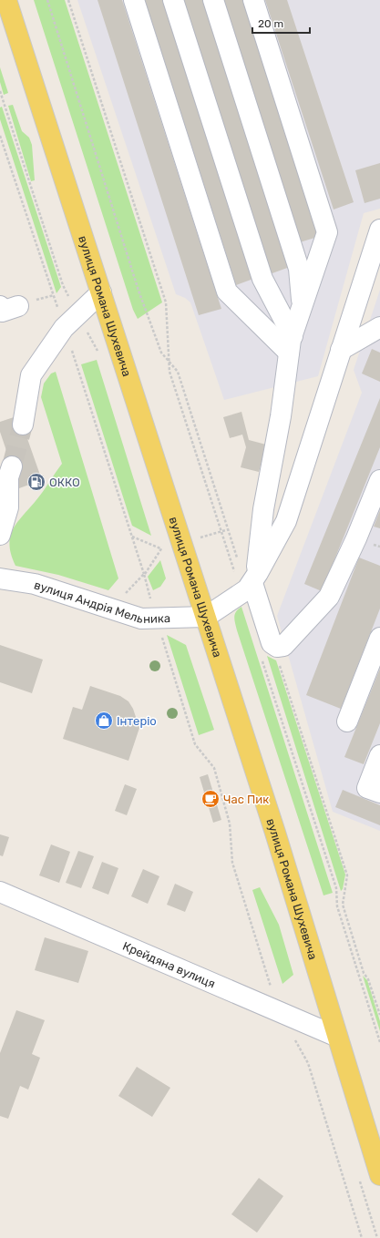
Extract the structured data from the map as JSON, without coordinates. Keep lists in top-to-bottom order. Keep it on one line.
{"streets":{"main road":["вулиця Романа Шухевича"],"street":["вулиця Андрія Мельника","Крейдяна вулиця"]},"crossings":[["вулиця Романа Шухевича","вулиця Андрія Мельника"],["вулиця Романа Шухевича","Крейдяна вулиця"]],"places":{"fuel station":["ОККО"],"shop":["Інтеріо"],"cafe":["Час Пик"]},"scale_bar":"20 m"}
